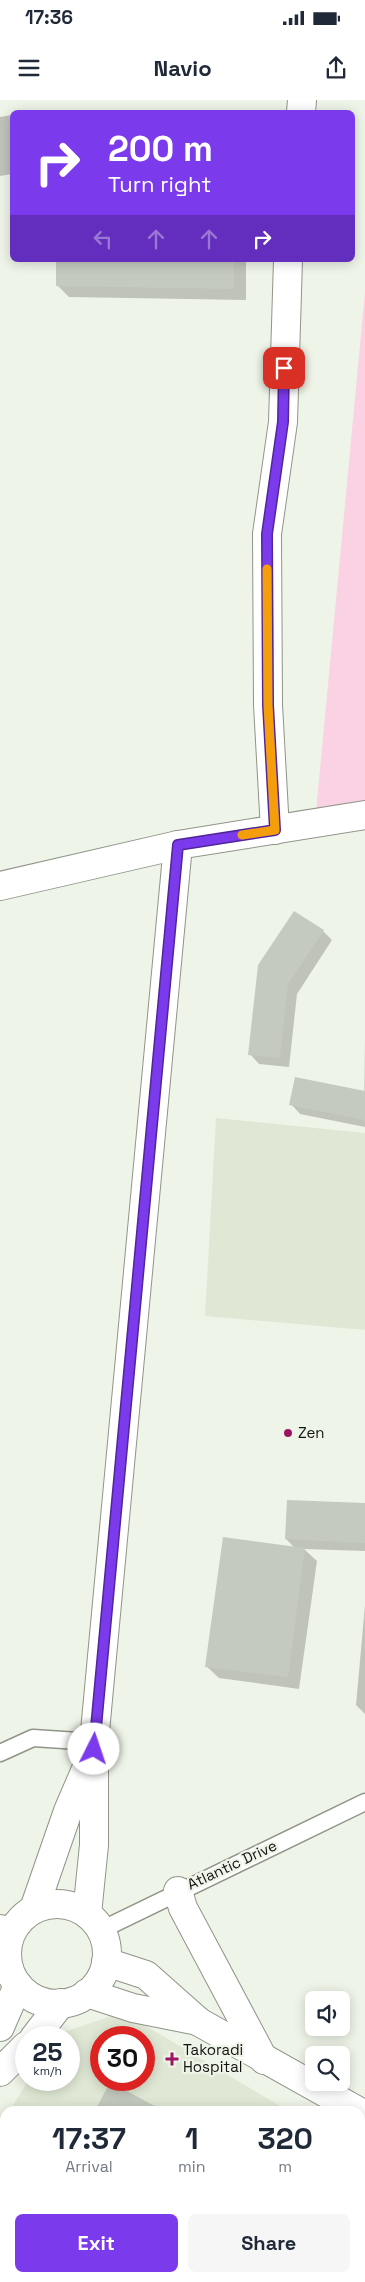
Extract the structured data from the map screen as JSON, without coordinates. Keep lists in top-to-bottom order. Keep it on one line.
{"streets":{"lane":["Atlantic Drive"]},"places":{"other":["Zen"],"health":["Takoradi Hospital"]},"page":{"status":"17:36","header":"Navio","turn":["200 m","Turn right"],"speed":"25 km/h","limit":"30","eta":["17:37","Arrival","1","min","320","m"],"buttons":["Exit","Share"]}}
